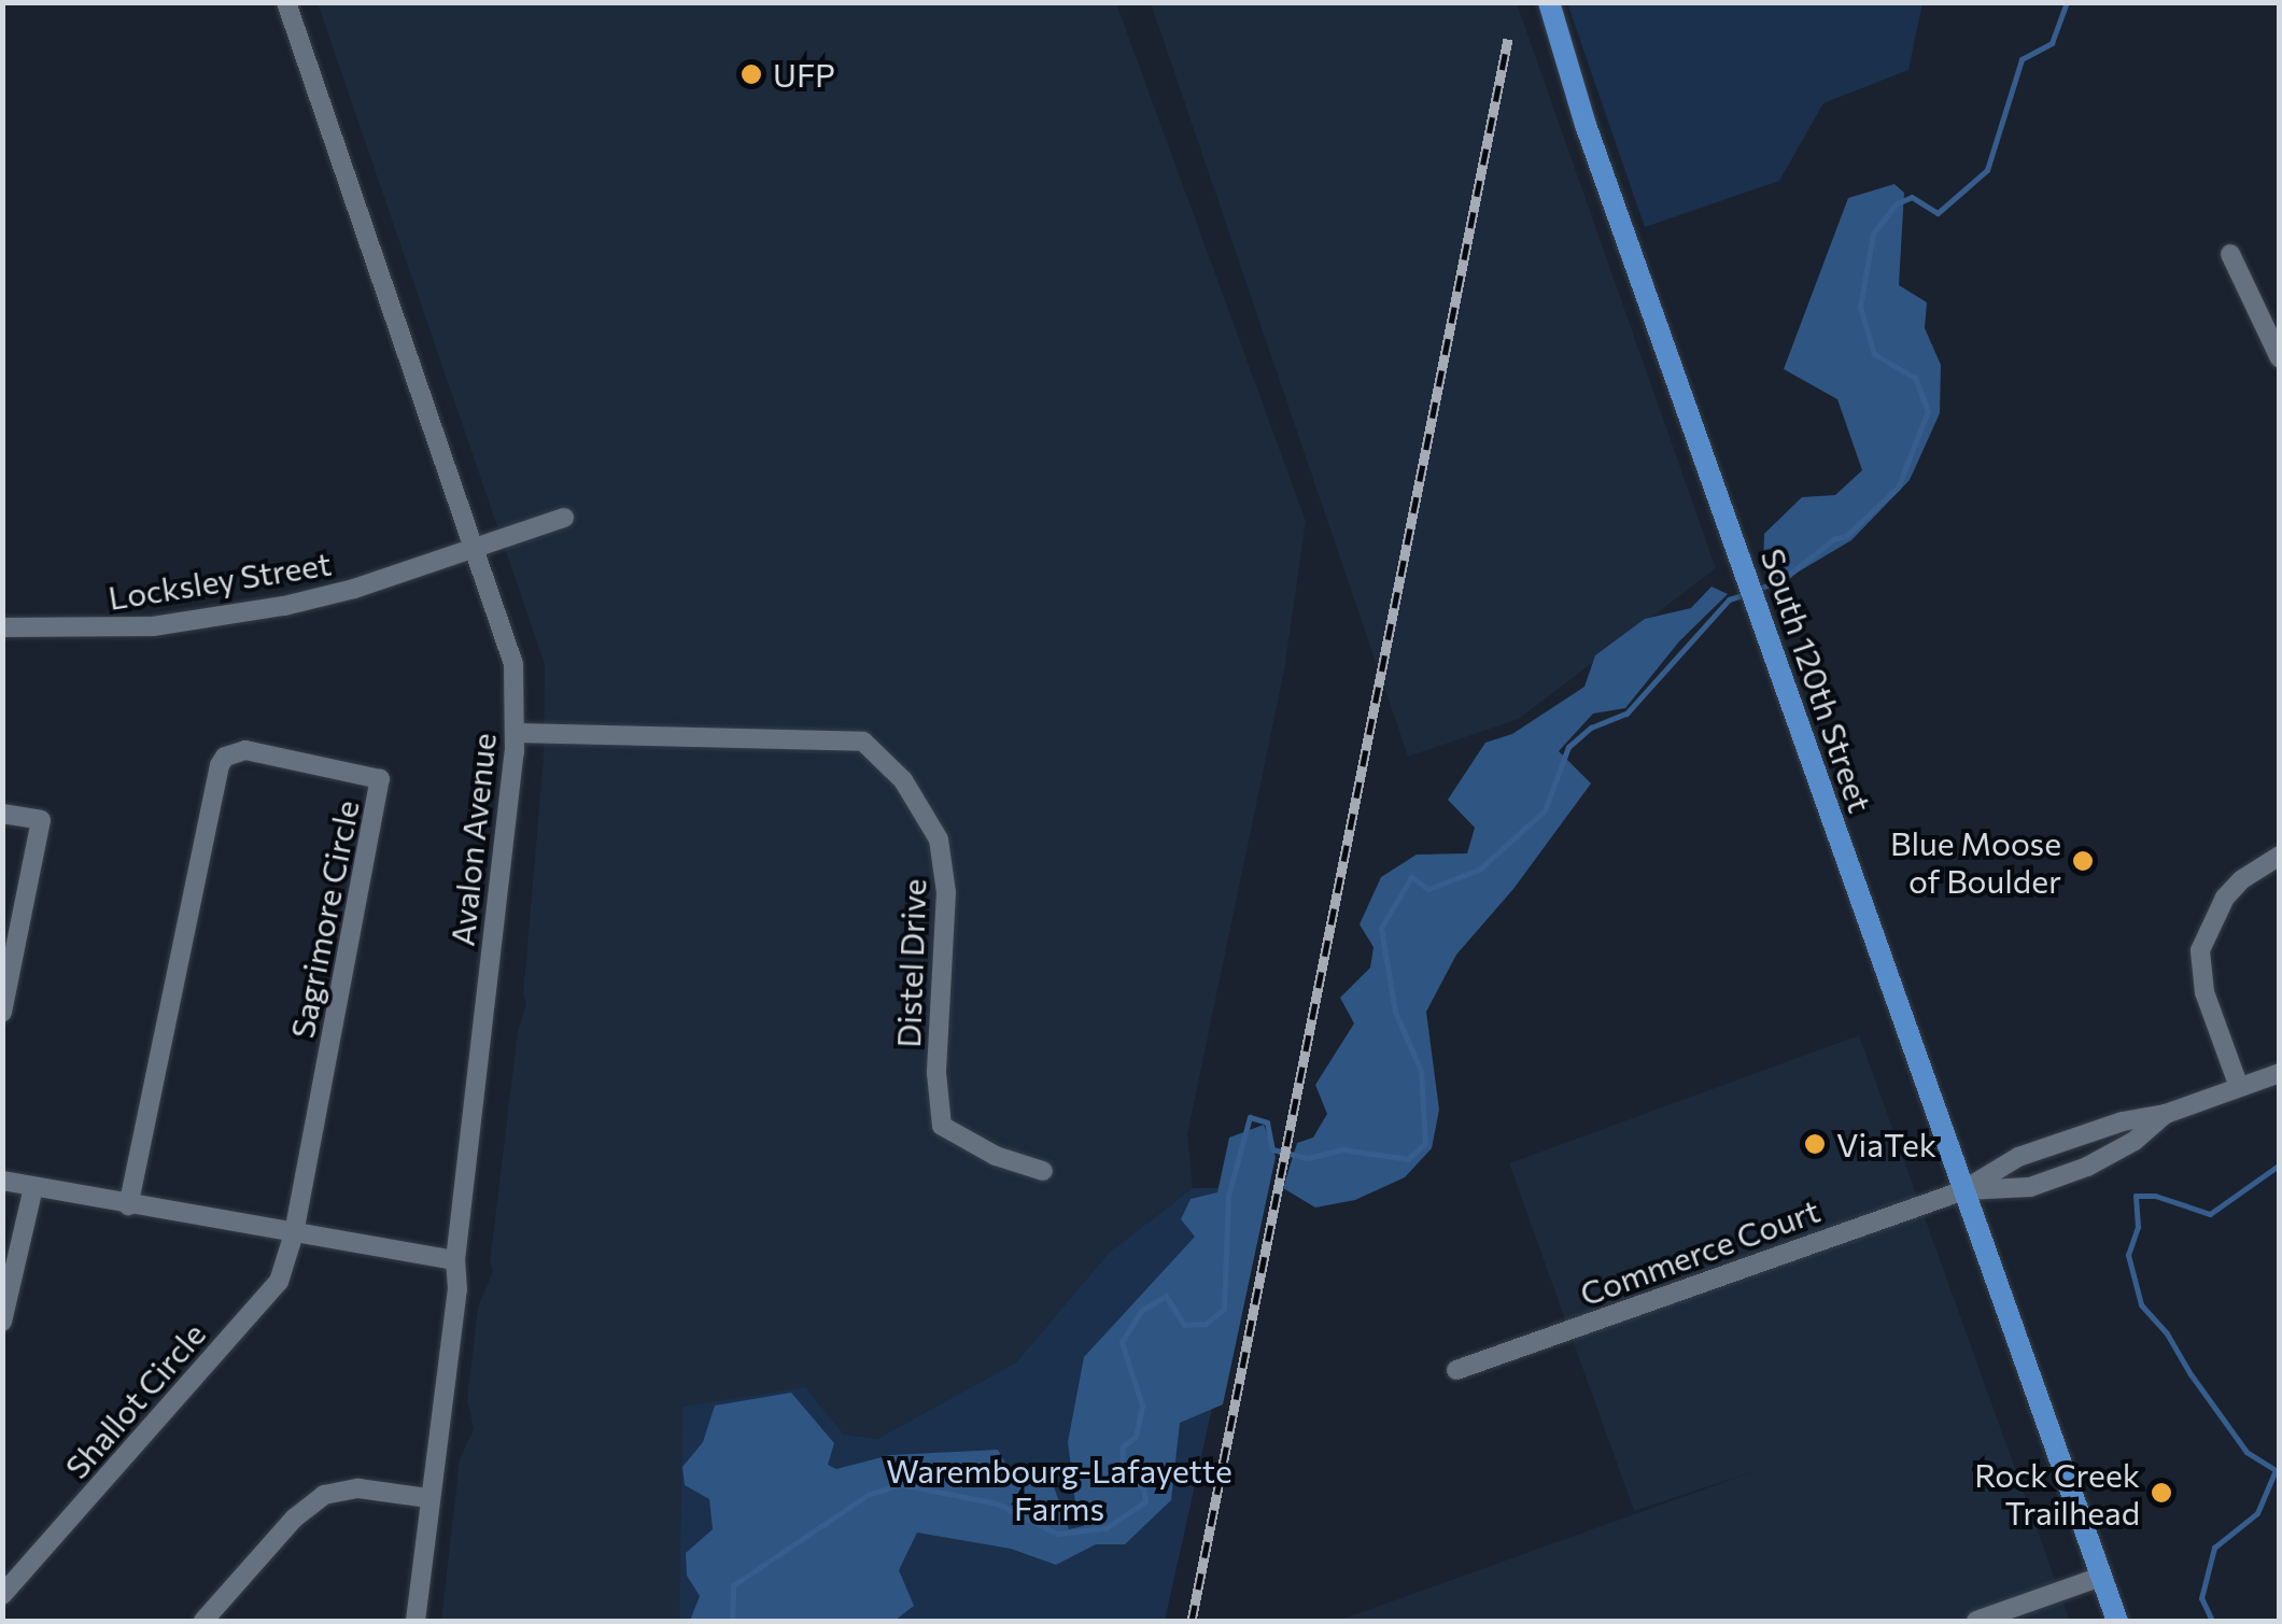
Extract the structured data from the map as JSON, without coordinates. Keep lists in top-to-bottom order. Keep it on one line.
{"streets":{"main road":["South 120th Street"],"street":["Locksley Street","Avalon Avenue","Sagrimore Circle","Distel Drive","Commerce Court","Shallot Circle"]},"crossings":[["Locksley Street","Avalon Avenue"],["South 120th Street","Commerce Court"],["Avalon Avenue","Distel Drive"],["Sagrimore Circle","Shallot Circle"]],"parks":["Warembourg-Lafayette Farms"],"places":["UFP","Blue Moose of Boulder","ViaTek","Rock Creek Trailhead"]}
